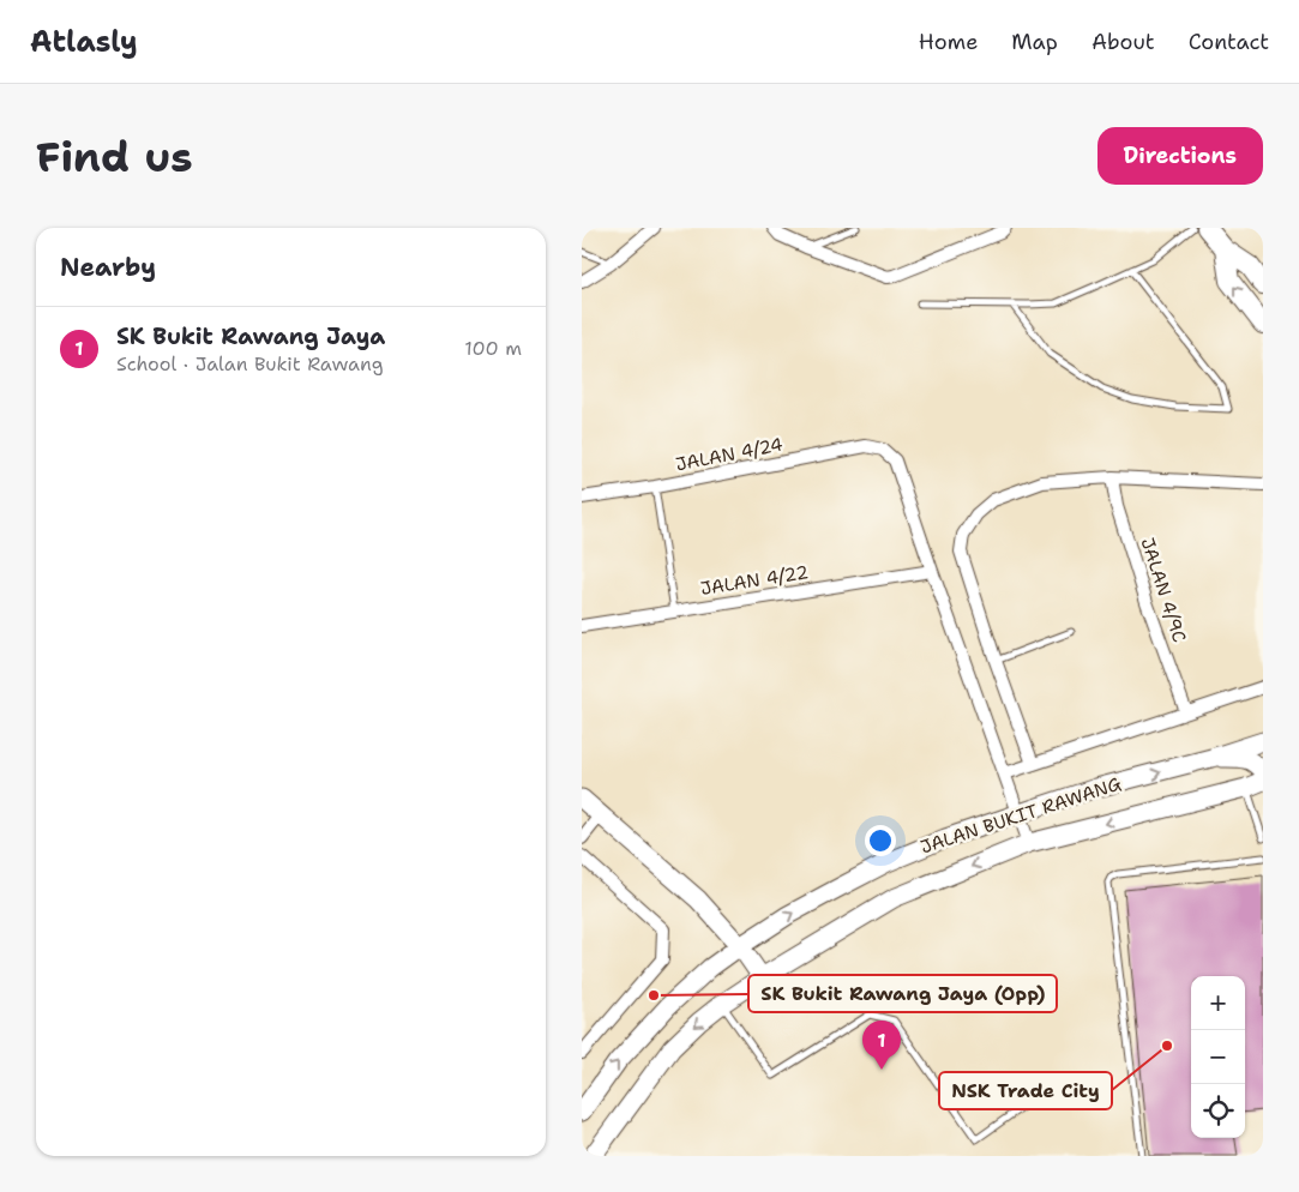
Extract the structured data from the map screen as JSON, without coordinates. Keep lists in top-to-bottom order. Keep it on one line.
{"streets":{"street":["JALAN 4/24","JALAN 4/22","JALAN 4/9C","JALAN BUKIT RAWANG"]},"crossings":[["JALAN 4/24","JALAN 4/22"]],"places":["SK Bukit Rawang Jaya (Opp)","NSK Trade City"],"page":{"header":"Atlasly","nav":["Home","Map","About","Contact"],"buttons":"Directions","title":"Find us","heading":"Nearby","list":[{"mark":"1","name":"SK Bukit Rawang Jaya","note":"School · Jalan Bukit Rawang","value":"100 m"}],"map_buttons":["+","−"],"pins":"1"}}
